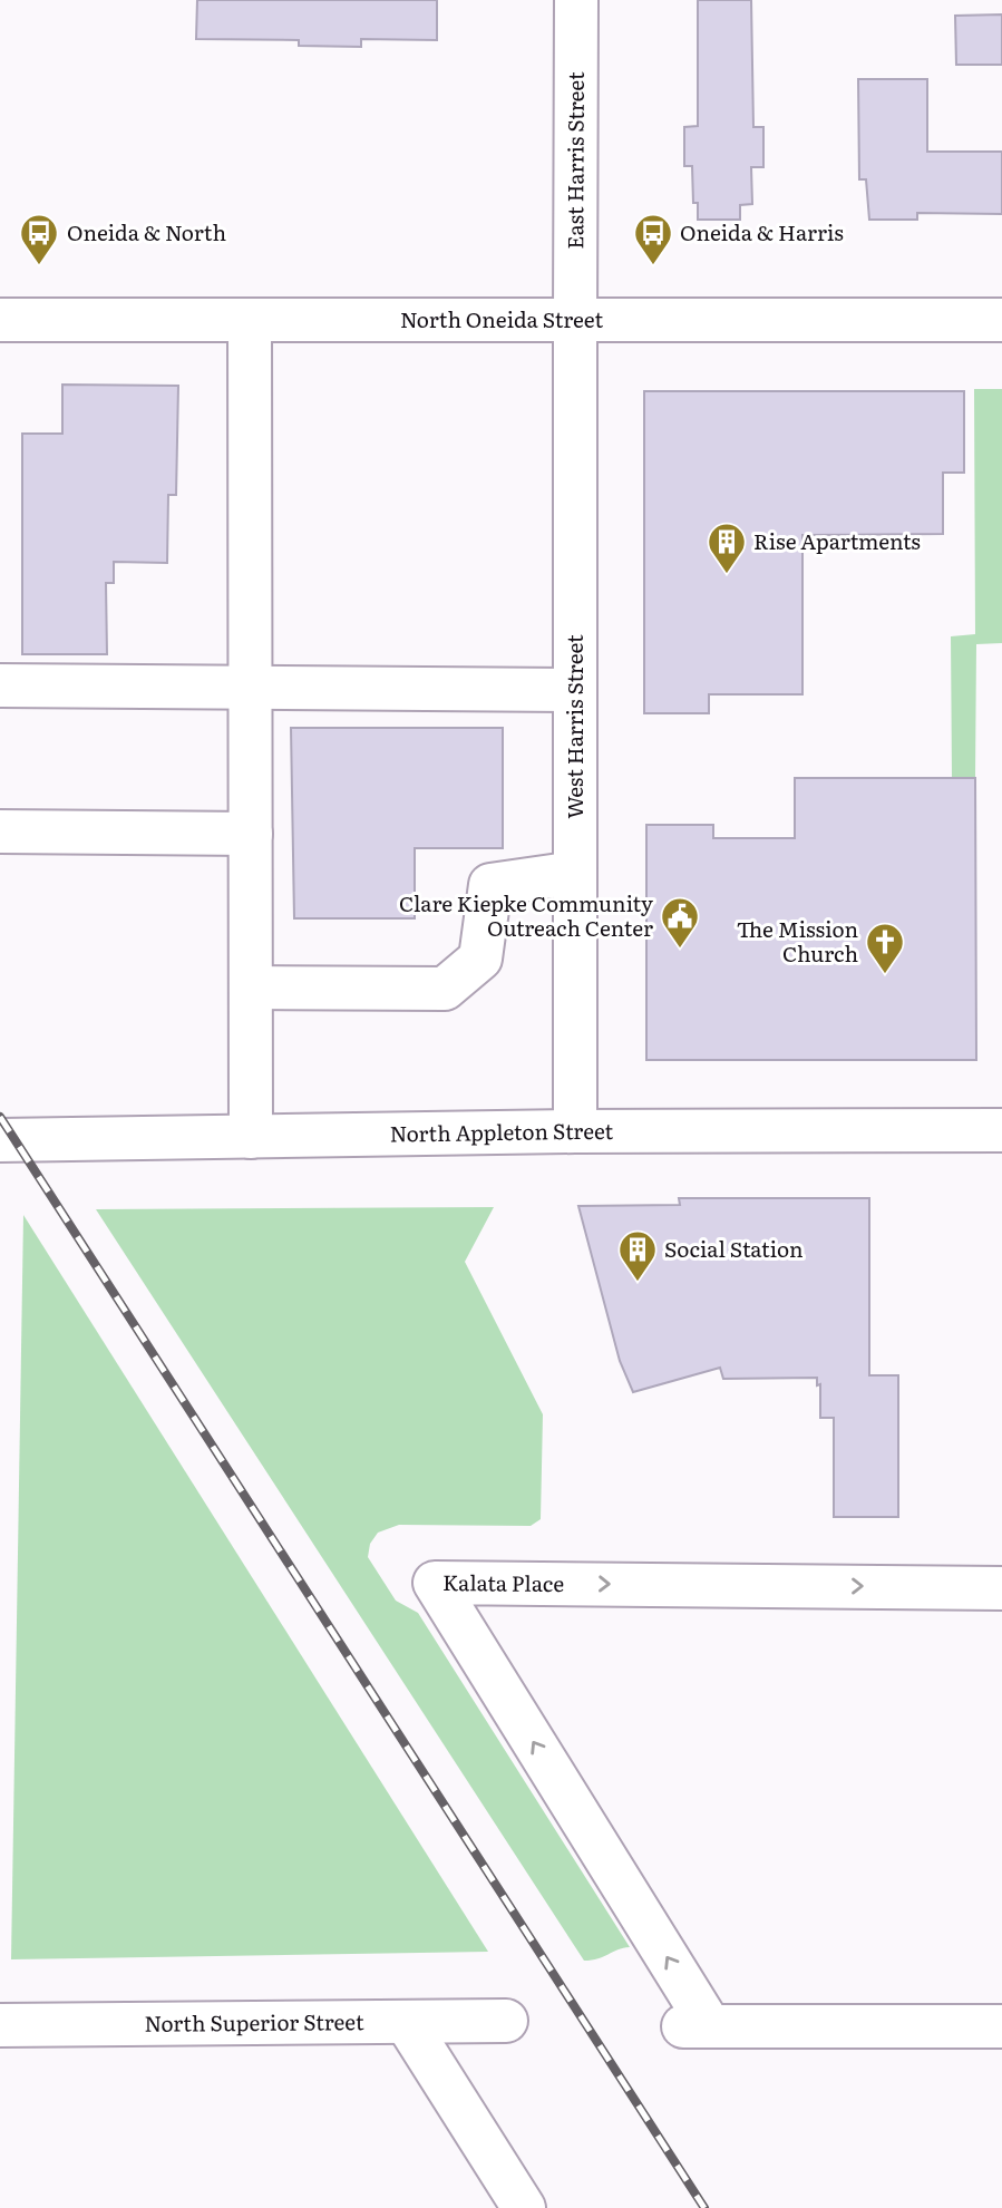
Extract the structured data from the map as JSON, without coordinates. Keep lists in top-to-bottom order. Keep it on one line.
{"streets":{"street":["East Harris Street","North Oneida Street","West Harris Street","North Appleton Street","Kalata Place","North Superior Street"]},"crossings":[["East Harris Street","North Oneida Street"],["East Harris Street","West Harris Street"],["North Oneida Street","West Harris Street"],["West Harris Street","North Appleton Street"]],"places":{"bus stop":["Oneida & North","Oneida & Harris"],"building":["Rise Apartments","Social Station"],"public building":["Clare Kiepke Community Outreach Center"],"church":["The Mission Church"]}}
